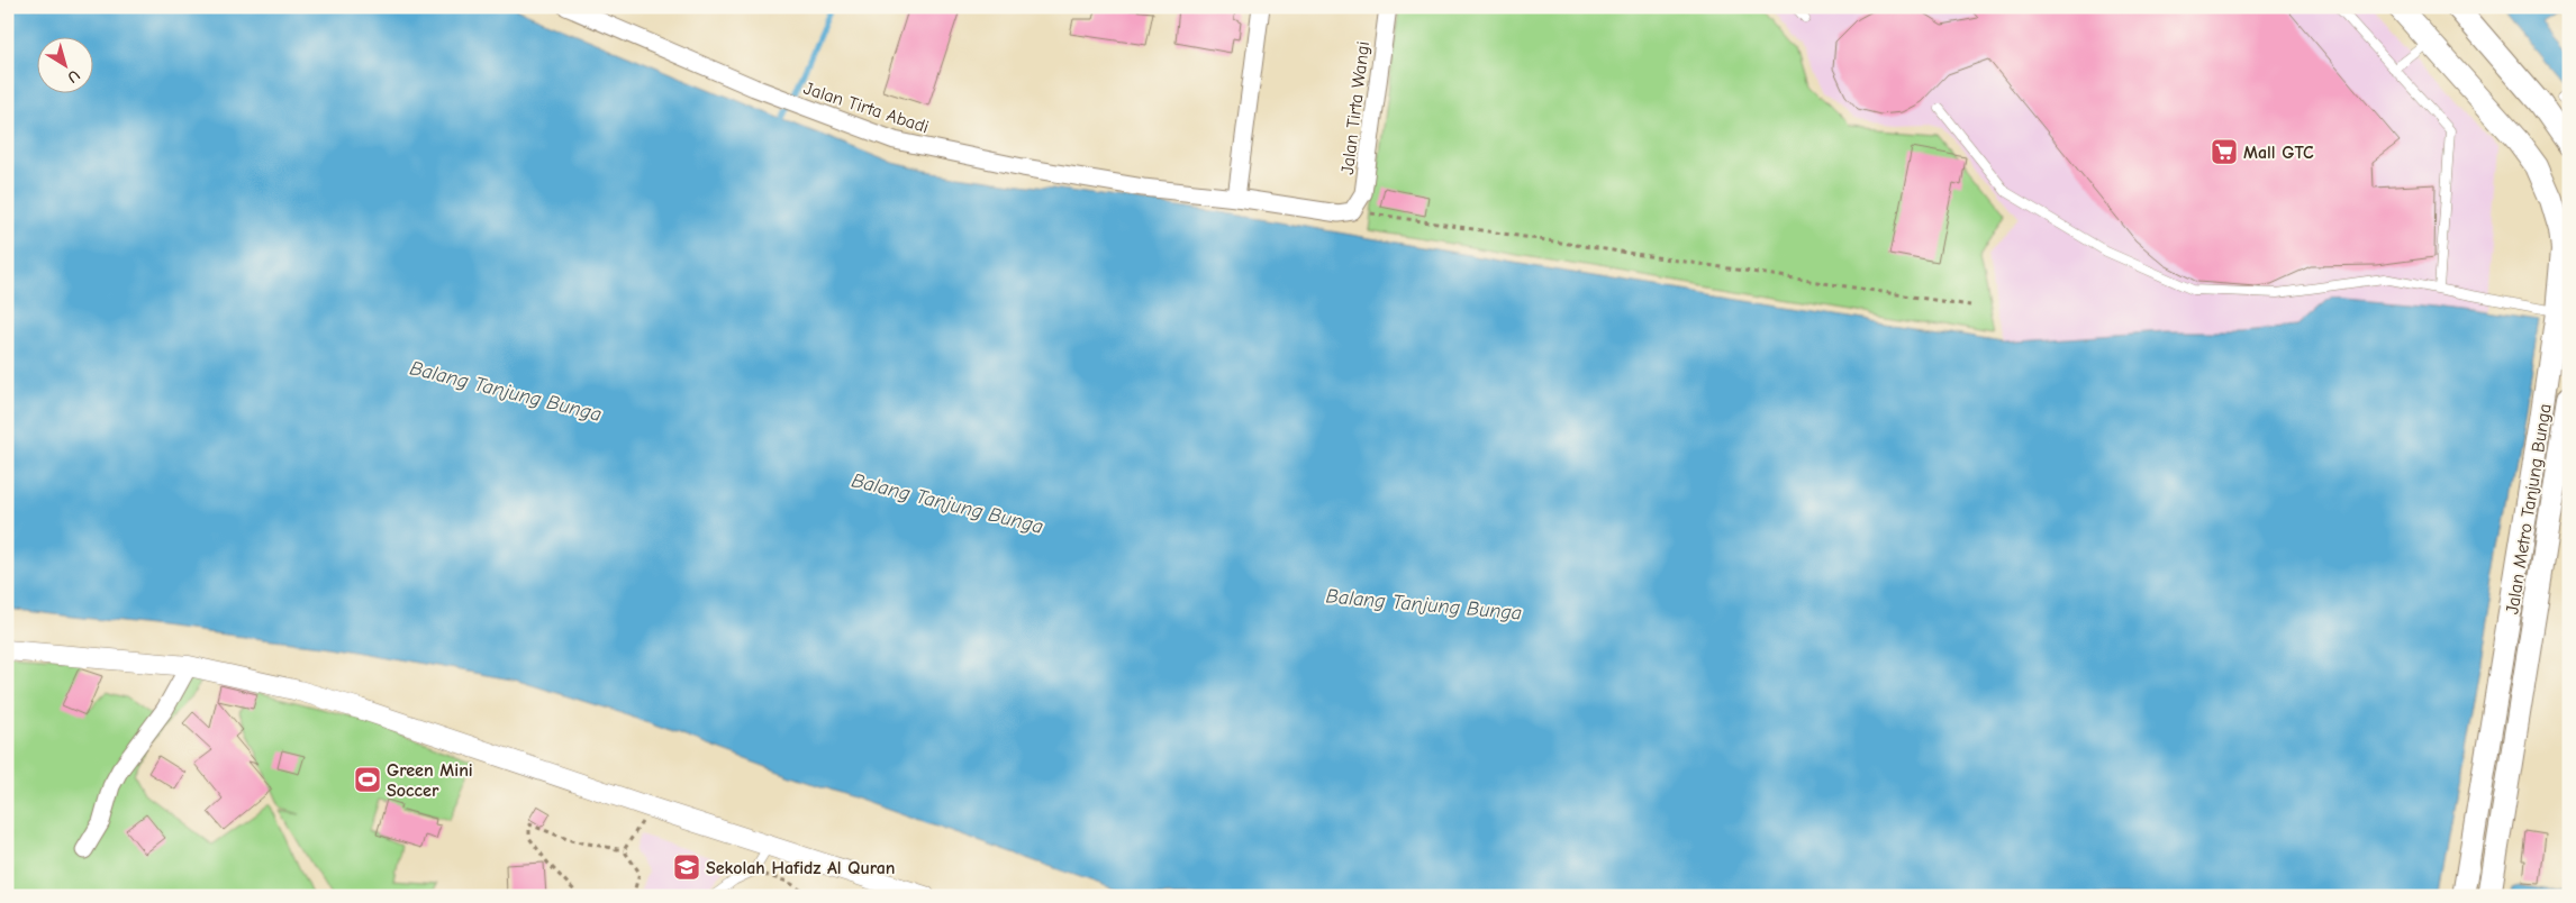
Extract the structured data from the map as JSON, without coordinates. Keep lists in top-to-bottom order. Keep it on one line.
{"streets":{"main road":["Jalan Metro Tanjung Bunga"],"street":["Jalan Tirta Abadi","Jalan Tirta Wangi"]},"crossings":[["Jalan Tirta Abadi","Jalan Tirta Wangi"]],"water":["Balang Tanjung Bunga"],"places":{"supermarket":["Mall GTC"],"sports":["Green Mini Soccer"],"school or university":["Sekolah Hafidz Al Quran"]},"north":"bottom right"}
